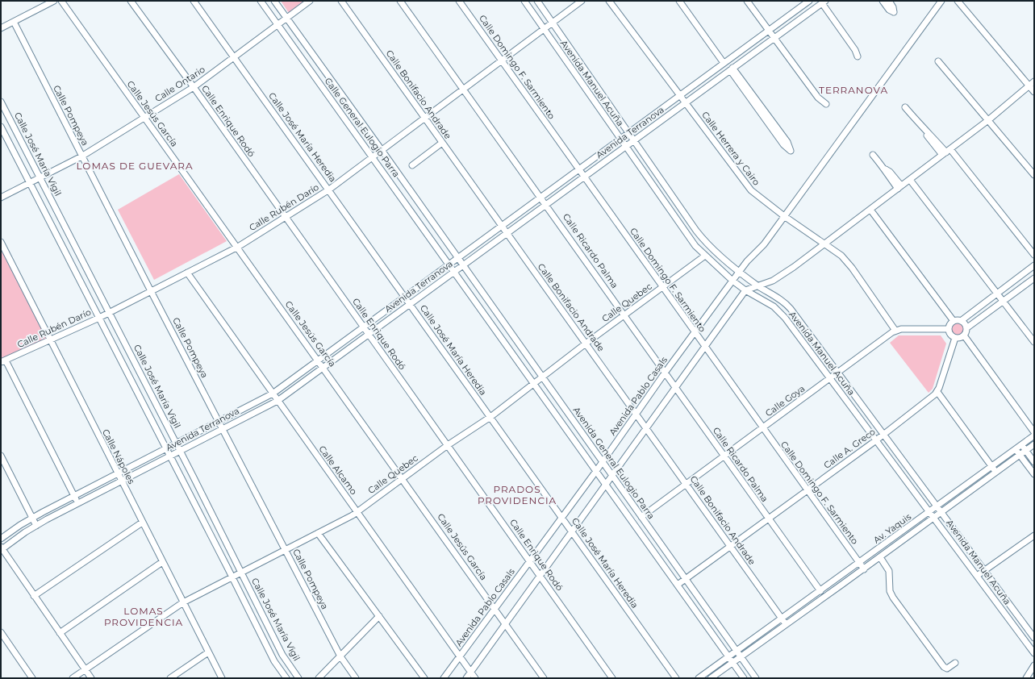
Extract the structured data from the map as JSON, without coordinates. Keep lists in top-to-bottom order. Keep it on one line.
{"streets":{"street":["Calle Domingo F. Sarmiento","Avenida Manuel Acuña","Calle Ontario","Calle Bonifacio Andrade","Calle Jesús García","Calle Pompeya","Calle Enrique Rodó","Calle General Eulogio Parra","Avenida Terranova","Calle José María Heredia","Calle Herrera y Cairo","Calle José María Vigil","Calle Rubén Darío","Calle Ricardo Palma","Calle Quebec","Avenida Pablo Casals","Calle Goya","Calle A. Greco","Calle Nápoles","Avenida General Eulogio Parra","Calle Alcamo","Av. Yaquis"]},"crossings":[["Calle Domingo F. Sarmiento","Avenida Terranova"],["Calle Domingo F. Sarmiento","Calle Rubén Darío"],["Calle Domingo F. Sarmiento","Calle Quebec"],["Calle Domingo F. Sarmiento","Avenida Pablo Casals"],["Calle Domingo F. Sarmiento","Calle Goya"],["Calle Domingo F. Sarmiento","Calle A. Greco"],["Calle Domingo F. Sarmiento","Av. Yaquis"],["Avenida Manuel Acuña","Avenida Terranova"],["Avenida Manuel Acuña","Calle Rubén Darío"],["Avenida Manuel Acuña","Calle Quebec"],["Avenida Manuel Acuña","Avenida Pablo Casals"],["Avenida Manuel Acuña","Calle Goya"],["Avenida Manuel Acuña","Calle A. Greco"],["Avenida Manuel Acuña","Av. Yaquis"],["Calle Ontario","Calle Jesús García"],["Calle Ontario","Calle Pompeya"],["Calle Ontario","Calle Enrique Rodó"],["Calle Ontario","Calle General Eulogio Parra"],["Calle Ontario","Calle José María Heredia"],["Calle Ontario","Calle José María Vigil"],["Calle Bonifacio Andrade","Avenida Terranova"],["Calle Bonifacio Andrade","Calle Rubén Darío"],["Calle Bonifacio Andrade","Calle Quebec"],["Calle Bonifacio Andrade","Avenida Pablo Casals"],["Calle Bonifacio Andrade","Calle Goya"],["Calle Bonifacio Andrade","Calle A. Greco"],["Calle Bonifacio Andrade","Av. Yaquis"],["Calle Jesús García","Avenida Terranova"],["Calle Jesús García","Calle Rubén Darío"],["Calle Jesús García","Calle Quebec"],["Calle Jesús García","Avenida Pablo Casals"],["Calle Pompeya","Avenida Terranova"],["Calle Pompeya","Calle Rubén Darío"],["Calle Pompeya","Calle Quebec"],["Calle Enrique Rodó","Avenida Terranova"],["Calle Enrique Rodó","Calle Rubén Darío"],["Calle Enrique Rodó","Calle Quebec"],["Calle Enrique Rodó","Avenida Pablo Casals"],["Calle General Eulogio Parra","Avenida Terranova"],["Calle General Eulogio Parra","Calle Rubén Darío"],["Calle General Eulogio Parra","Avenida General Eulogio Parra"],["Avenida Terranova","Calle José María Heredia"],["Avenida Terranova","Calle Herrera y Cairo"],["Avenida Terranova","Calle José María Vigil"],["Avenida Terranova","Calle Ricardo Palma"],["Avenida Terranova","Calle Nápoles"],["Avenida Terranova","Avenida General Eulogio Parra"],["Avenida Terranova","Calle Alcamo"],["Calle José María Heredia","Calle Rubén Darío"],["Calle José María Heredia","Calle Quebec"],["Calle José María Heredia","Avenida Pablo Casals"],["Calle Herrera y Cairo","Avenida Pablo Casals"],["Calle Herrera y Cairo","Calle Goya"],["Calle José María Vigil","Calle Rubén Darío"],["Calle José María Vigil","Calle Quebec"],["Calle Rubén Darío","Calle Ricardo Palma"],["Calle Rubén Darío","Calle Nápoles"],["Calle Rubén Darío","Calle Alcamo"],["Calle Ricardo Palma","Calle Quebec"],["Calle Ricardo Palma","Avenida Pablo Casals"],["Calle Ricardo Palma","Calle Goya"],["Calle Ricardo Palma","Calle A. Greco"],["Calle Ricardo Palma","Av. Yaquis"],["Calle Quebec","Calle Nápoles"],["Calle Quebec","Avenida General Eulogio Parra"],["Calle Quebec","Calle Alcamo"],["Avenida Pablo Casals","Avenida General Eulogio Parra"],["Avenida Pablo Casals","Calle Alcamo"],["Calle Goya","Avenida General Eulogio Parra"],["Calle A. Greco","Avenida General Eulogio Parra"],["Avenida General Eulogio Parra","Av. Yaquis"]],"districts":["TERRANOVA","LOMAS DE GUEVARA","PRADOS PROVIDENCIA","LOMAS PROVIDENCIA"]}
